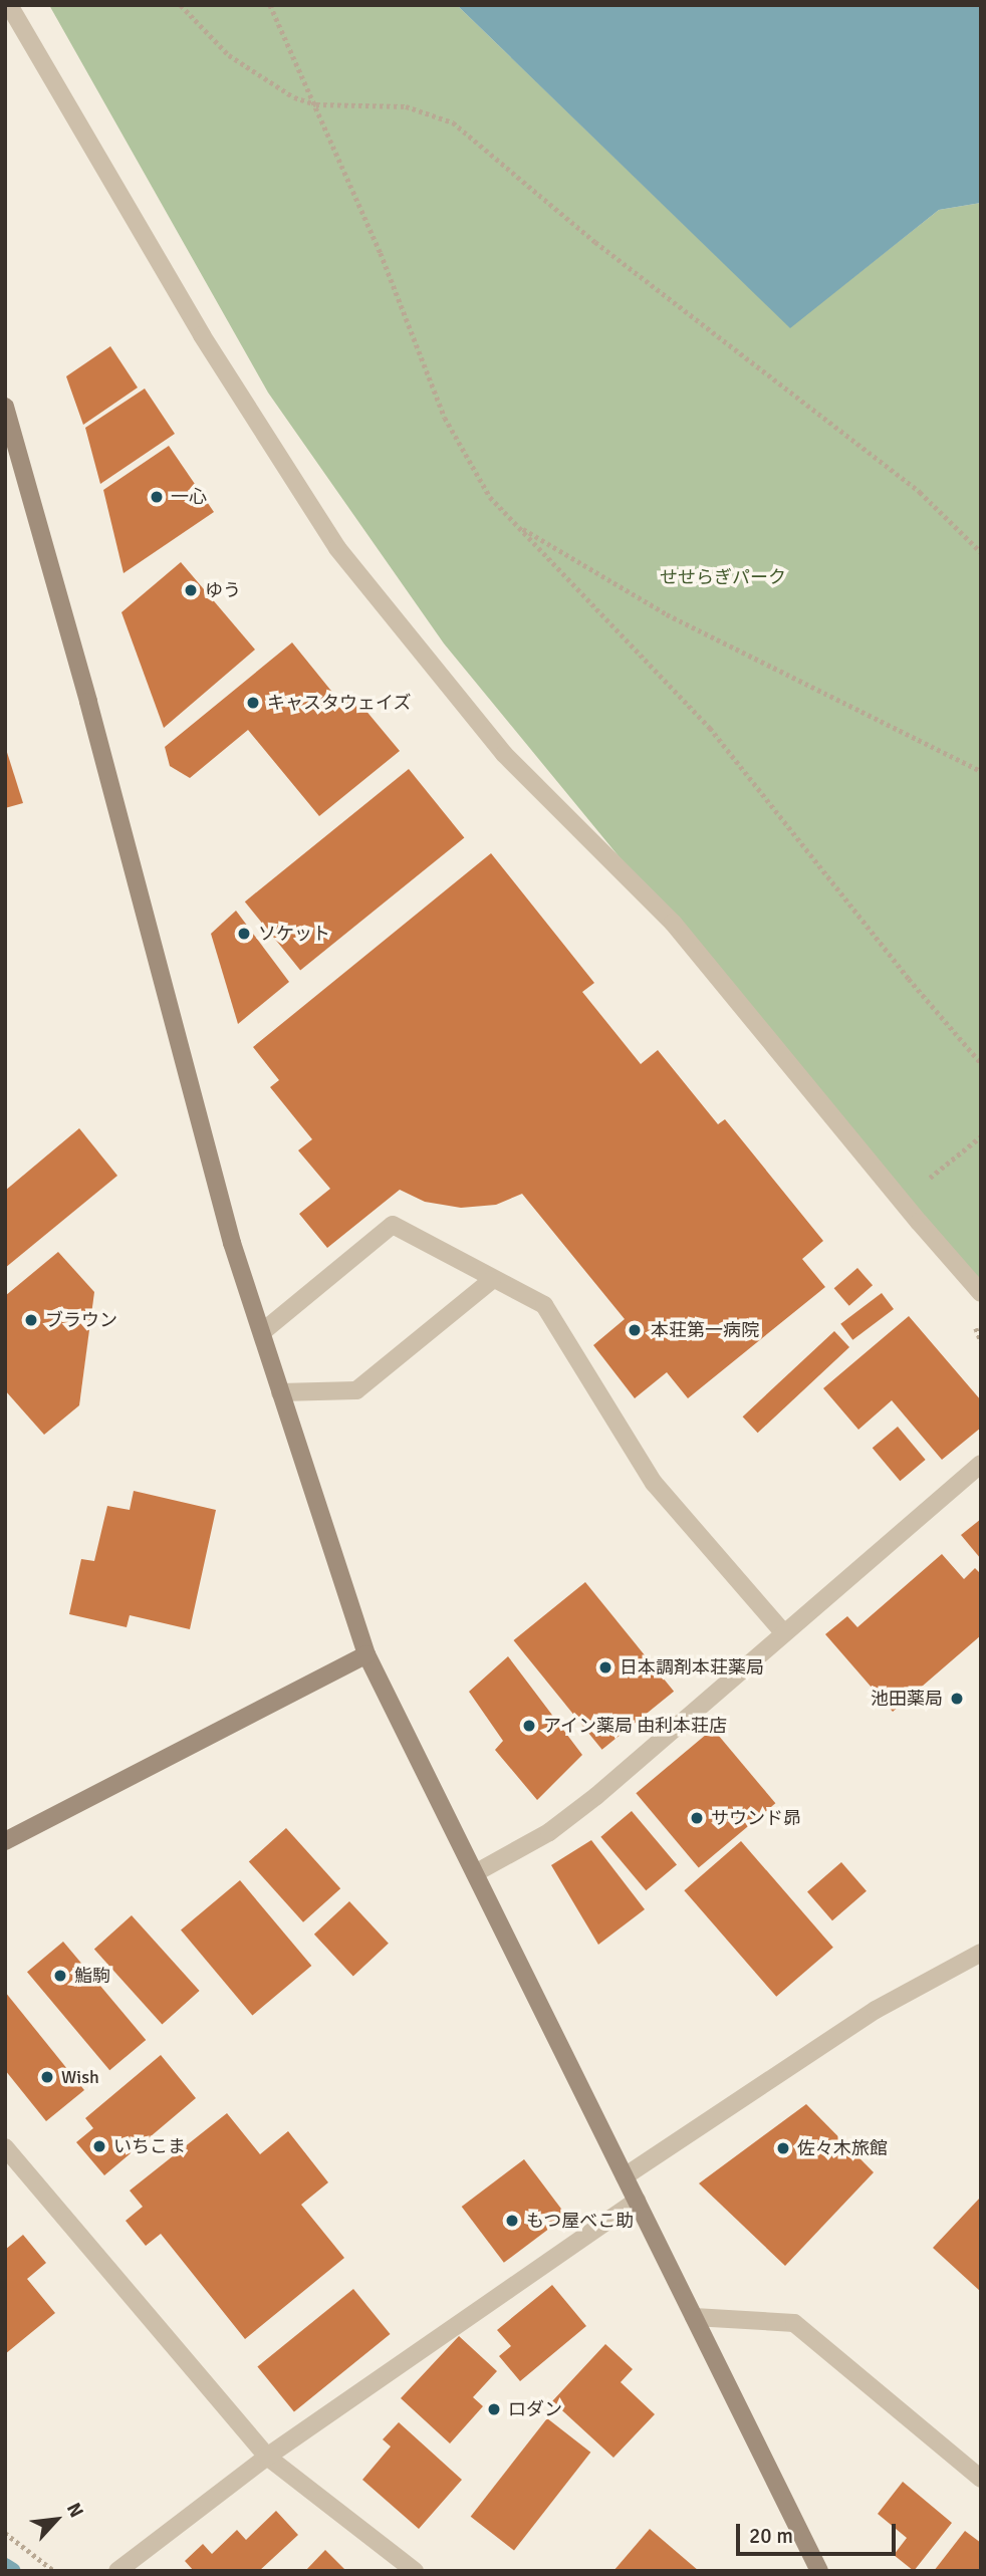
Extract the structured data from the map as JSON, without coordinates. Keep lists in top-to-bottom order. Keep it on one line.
{"parks":["せせらぎパーク"],"places":["一心","ゆう","キャスタウェイズ","ソケット","ブラウン","本荘第一病院","日本調剤本荘薬局","池田薬局","アイン薬局 由利本荘店","サウンド昴","鮨駒","Wish","いちこま","佐々木旅館","もつ屋べこ助","ロダン"],"scale_bar":"20 m","north":"top right"}
